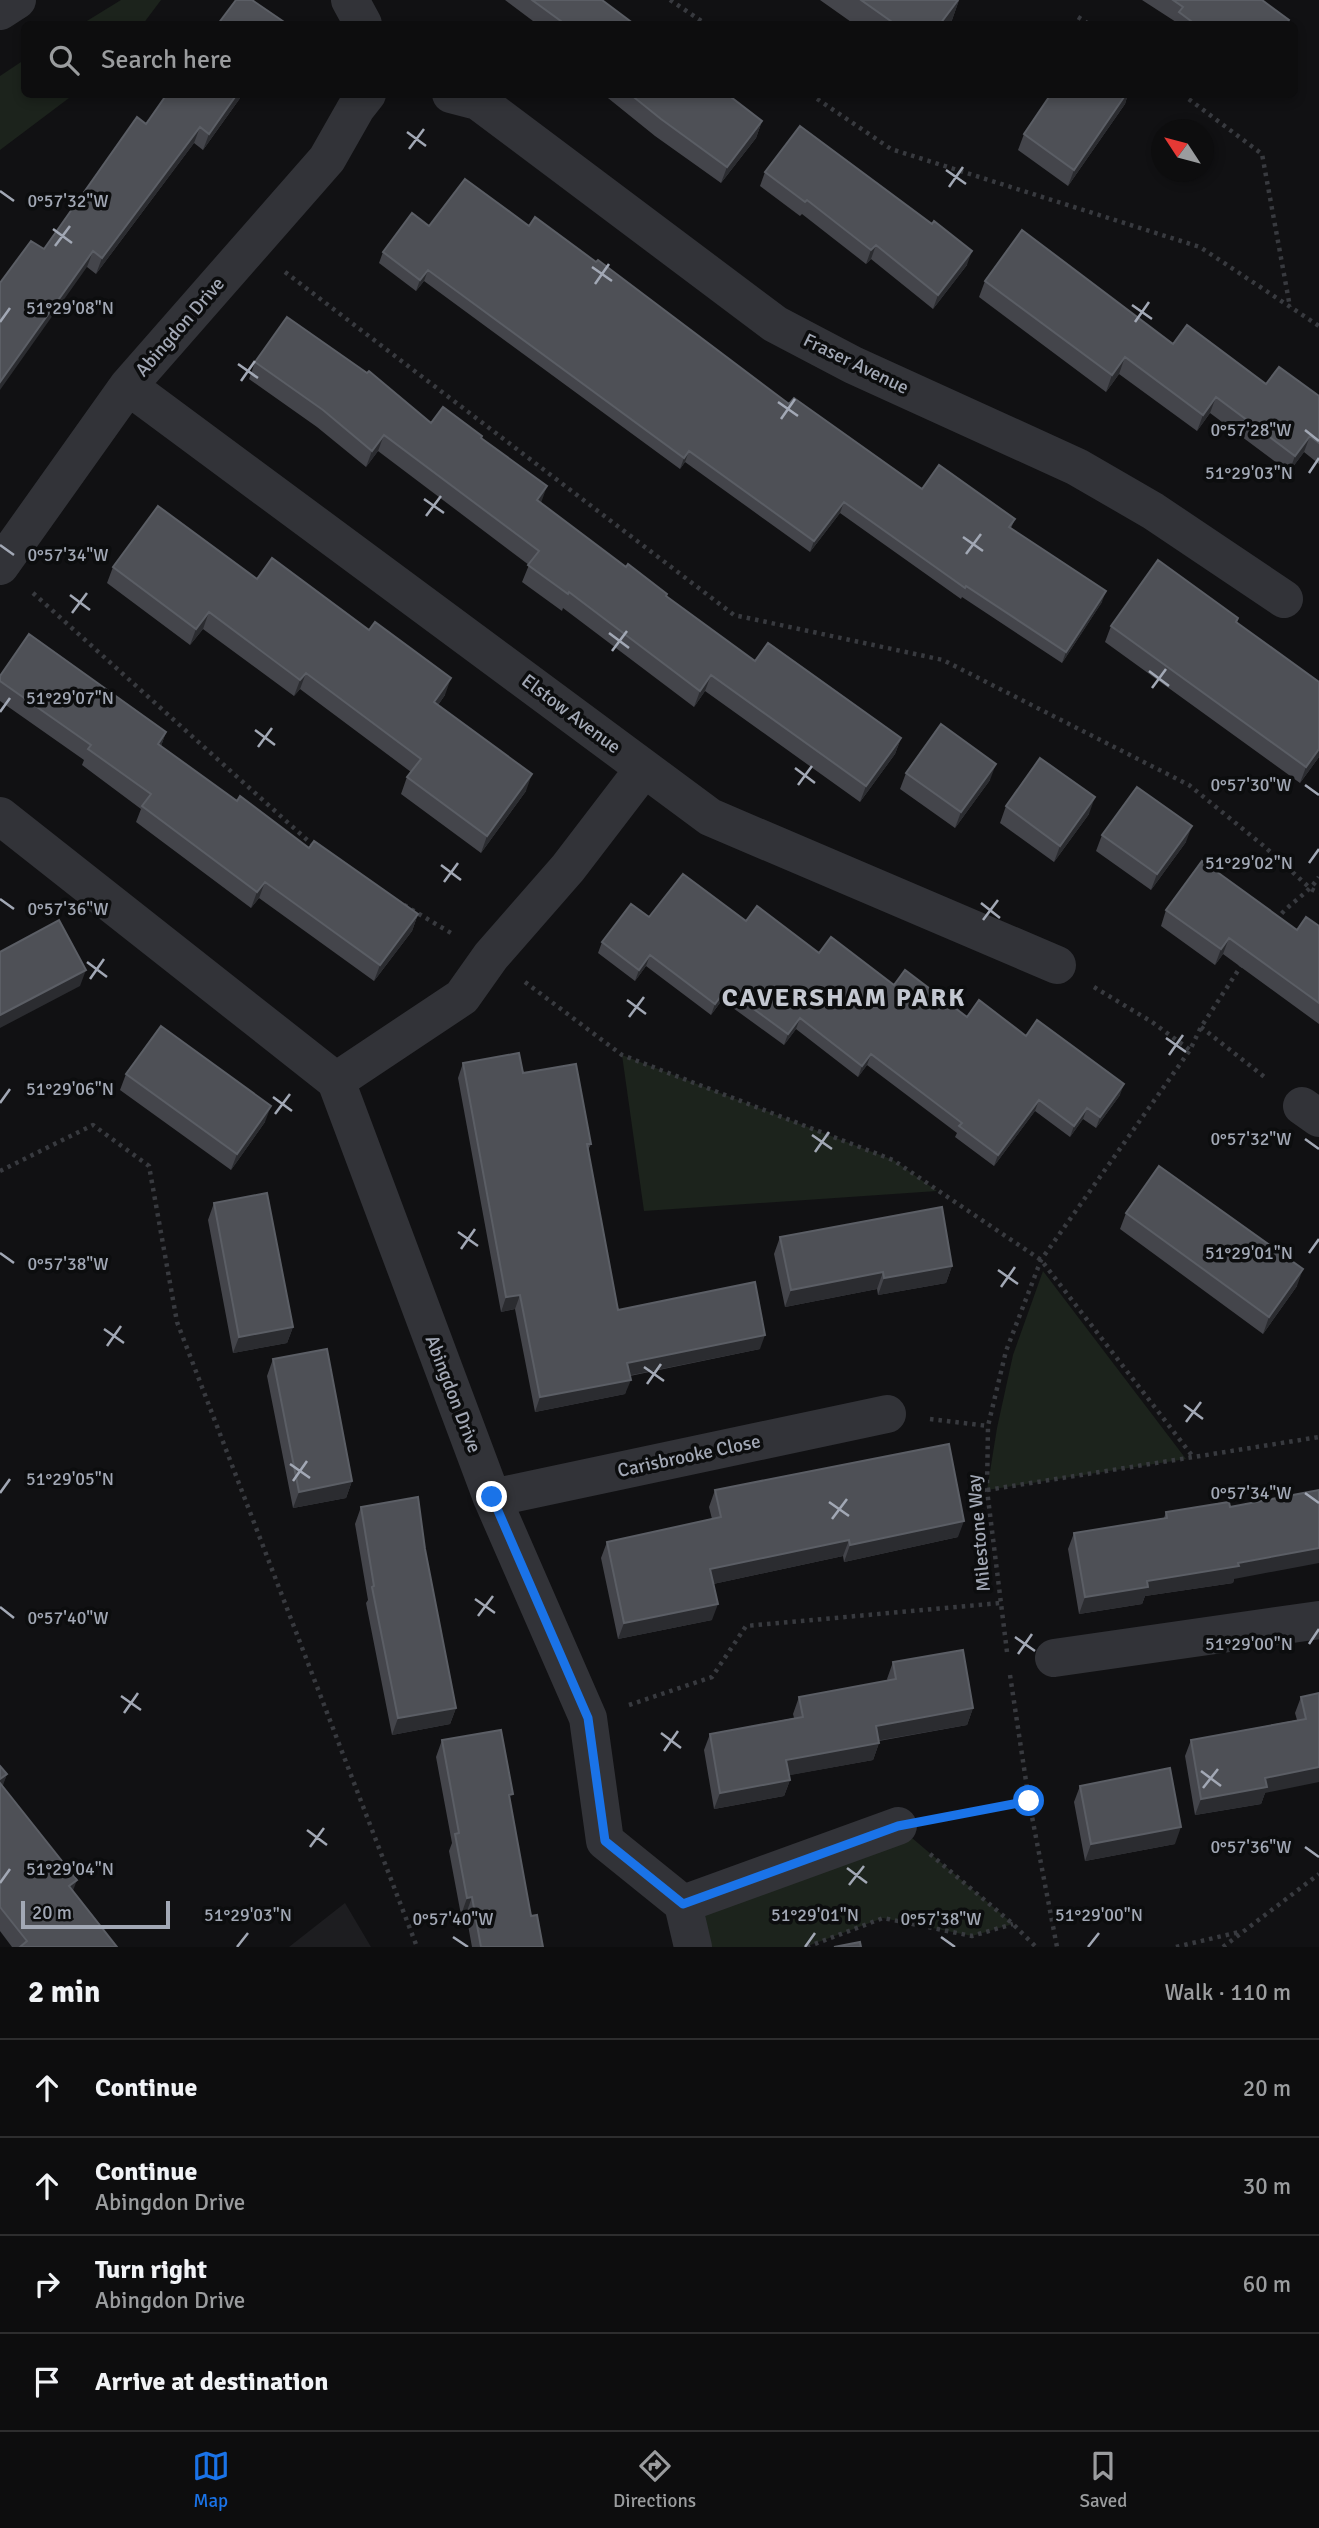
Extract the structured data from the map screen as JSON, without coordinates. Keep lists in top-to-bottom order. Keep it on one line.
{"streets":{"street":["Abingdon Drive","Fraser Avenue","Elstow Avenue","Carisbrooke Close"],"path":["Milestone Way"]},"crossings":[["Abingdon Drive","Elstow Avenue"],["Abingdon Drive","Carisbrooke Close"]],"districts":["CAVERSHAM PARK"],"scale_bar":"20 m","north":"top left","page":{"search":"Search here","scale":"20 m","heading":["2 min","Walk · 110 m"],"list":[["Continue","20 m"],["Continue","Abingdon Drive","30 m"],["Turn right","Abingdon Drive","60 m"],"Arrive at destination"],"nav":["Map","Directions","Saved"]},"coordinates":["0°57'32\"W","51°29'08\"N","0°57'28\"W","51°29'03\"N","0°57'34\"W","51°29'07\"N","0°57'30\"W","51°29'02\"N","0°57'36\"W","51°29'06\"N","51°29'01\"N","0°57'38\"W","51°29'05\"N","0°57'40\"W","51°29'00\"N","51°29'04\"N"]}
